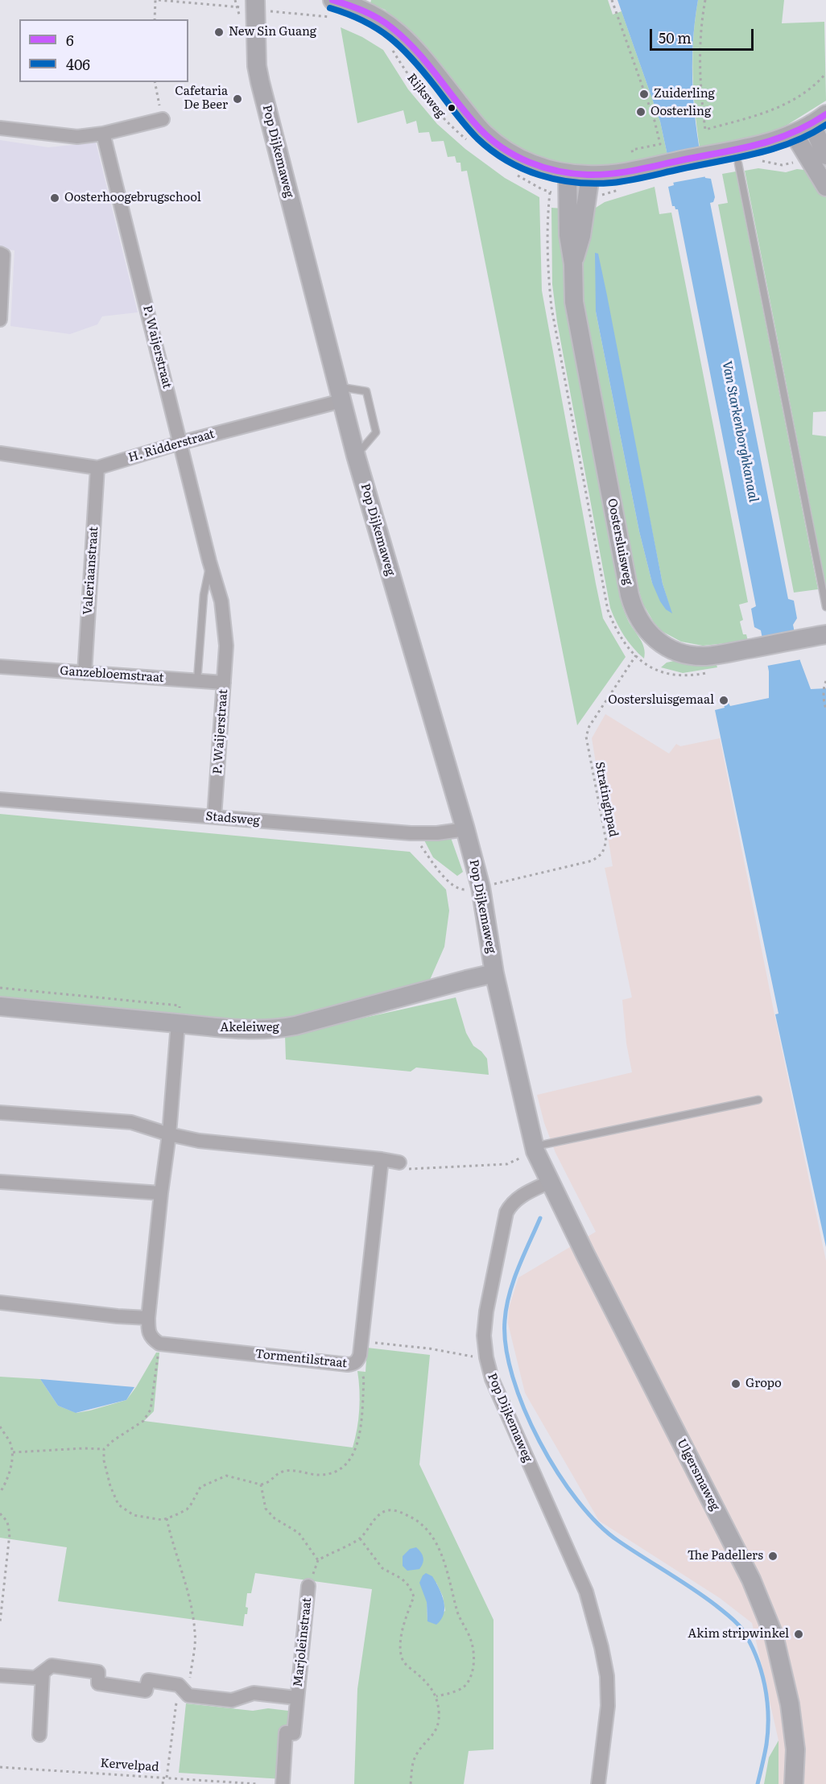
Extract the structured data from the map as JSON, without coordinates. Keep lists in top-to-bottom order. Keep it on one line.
{"streets":{"street":["Rijksweg","Pop Dijkemaweg","P. Waijerstraat","H. Ridderstraat","Oostersluisweg","Valeriaanstraat","Ganzebloemstraat","Stadsweg","Akeleiweg","Tormentilstraat","Ulgersmaweg","Marjoleinstraat"],"path":["Stratinghpad","Kervelpad"]},"crossings":[["Rijksweg","Oostersluisweg"],["Pop Dijkemaweg","H. Ridderstraat"],["Pop Dijkemaweg","Stratinghpad"],["Pop Dijkemaweg","Stadsweg"],["Pop Dijkemaweg","Akeleiweg"],["Pop Dijkemaweg","Ulgersmaweg"],["P. Waijerstraat","H. Ridderstraat"],["P. Waijerstraat","Ganzebloemstraat"],["P. Waijerstraat","Stadsweg"],["H. Ridderstraat","Valeriaanstraat"],["Oostersluisweg","Stratinghpad"],["Valeriaanstraat","Ganzebloemstraat"],["Stratinghpad","Stadsweg"]],"water":["Van Starkenborghkanaal"],"places":["New Sin Guang","Zuiderling","Cafetaria De Beer","Oosterling","Oosterhoogebrugschool","Oostersluisgemaal","Gropo","The Padellers","Akim stripwinkel"],"lines":["transit line 6","transit line 406"],"legend":["6","406"],"scale_bar":"50 m"}
